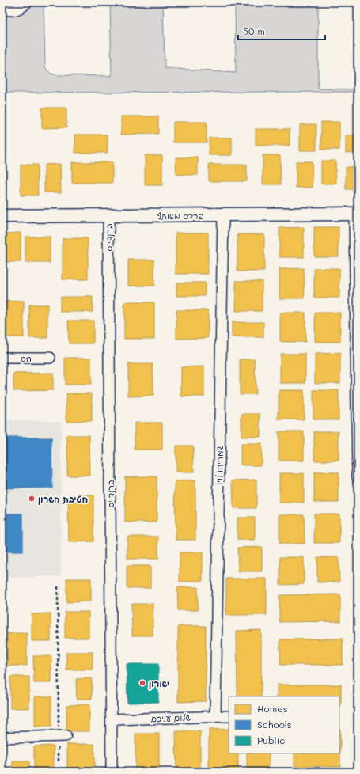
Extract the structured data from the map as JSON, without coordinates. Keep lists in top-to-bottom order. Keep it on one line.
{"streets":{"street":["פרדס משותף","ברנדייס","הס","שמריהו לוין","שלום עליכם"]},"crossings":[["פרדס משותף","ברנדייס"],["פרדס משותף","שמריהו לוין"],["ברנדייס","שלום עליכם"],["שמריהו לוין","שלום עליכם"]],"places":["חטיבת השרון","ישורון"],"legend":["Homes","Schools","Public"],"scale_bar":"50 m"}
